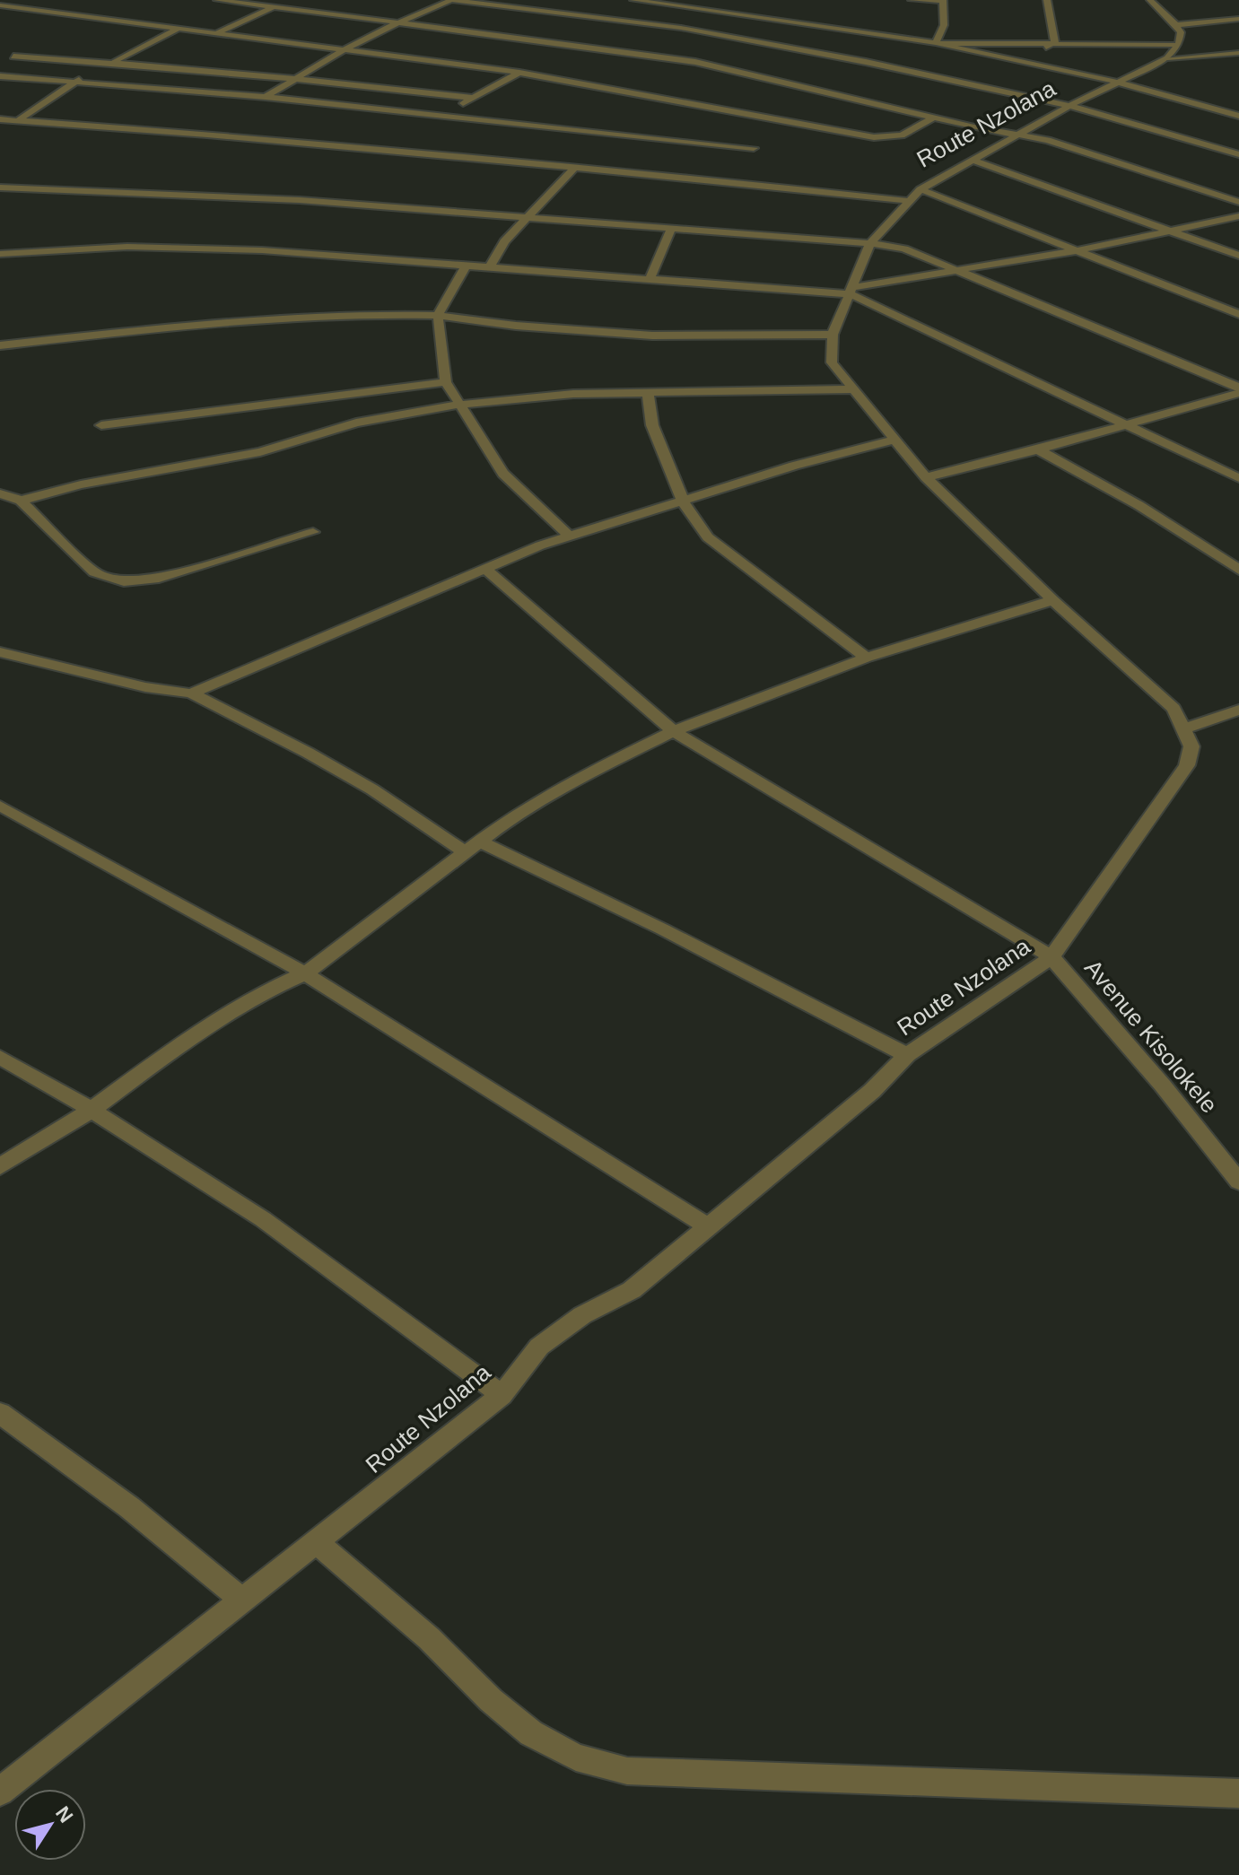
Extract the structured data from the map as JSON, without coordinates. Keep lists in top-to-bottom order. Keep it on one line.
{"streets":{"street":["Route Nzolana","Avenue Kisolokele"]},"crossings":[["Route Nzolana","Avenue Kisolokele"]],"north":"top right"}
